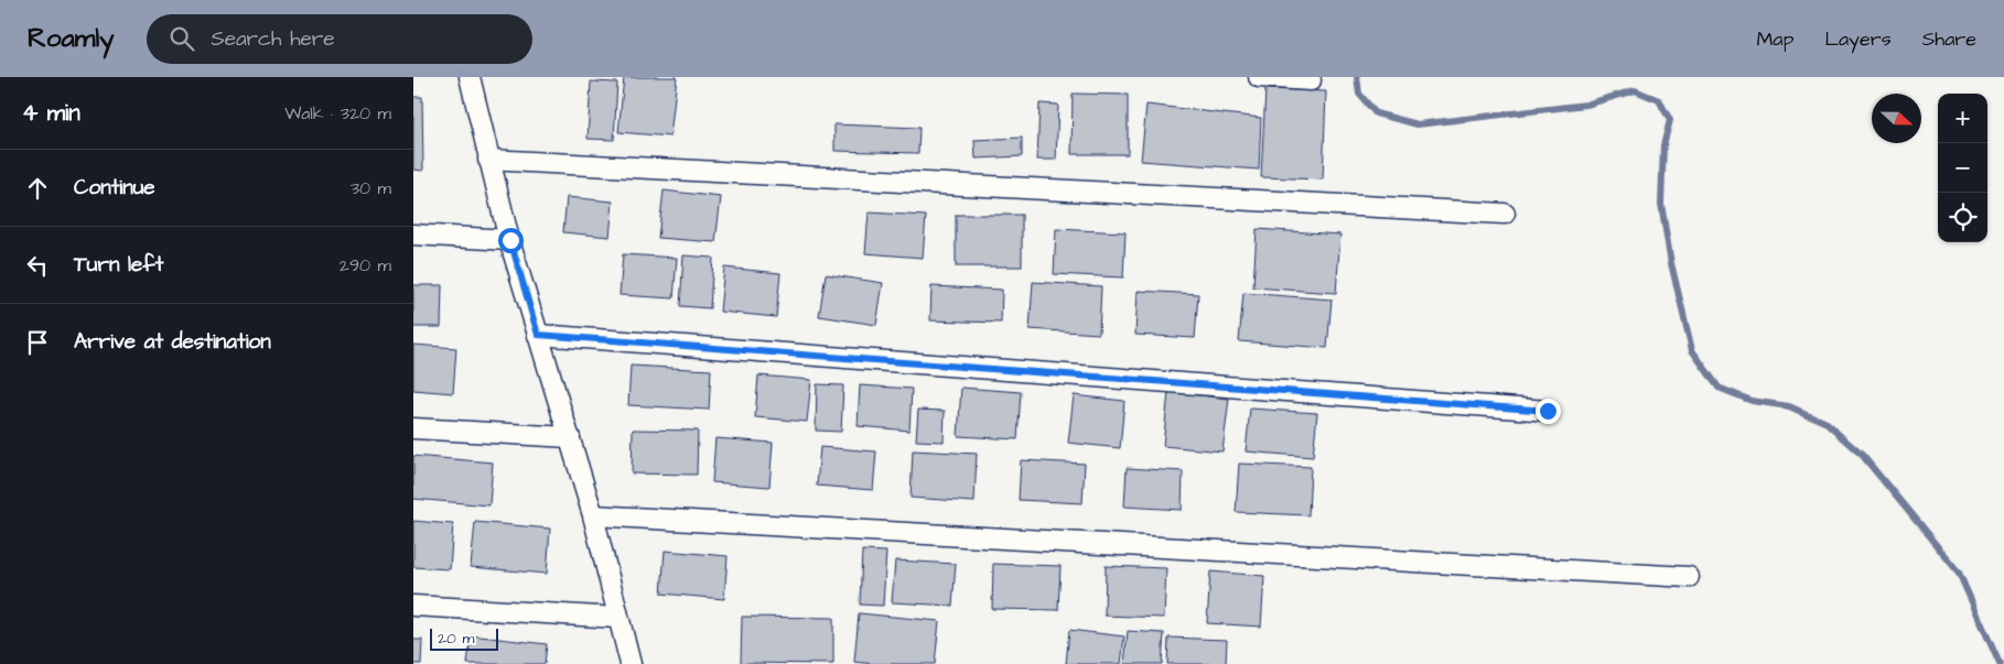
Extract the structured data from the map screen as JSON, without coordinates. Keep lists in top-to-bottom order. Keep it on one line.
{"scale_bar":"20 m","north":"right","page":{"header":"Roamly","search":"Search here","nav":["Map","Layers","Share"],"heading":["4 min","Walk · 320 m"],"map_buttons":["+","−"],"list":[["Continue","30 m"],["Turn left","290 m"],"Arrive at destination"],"scale":"20 m"}}
